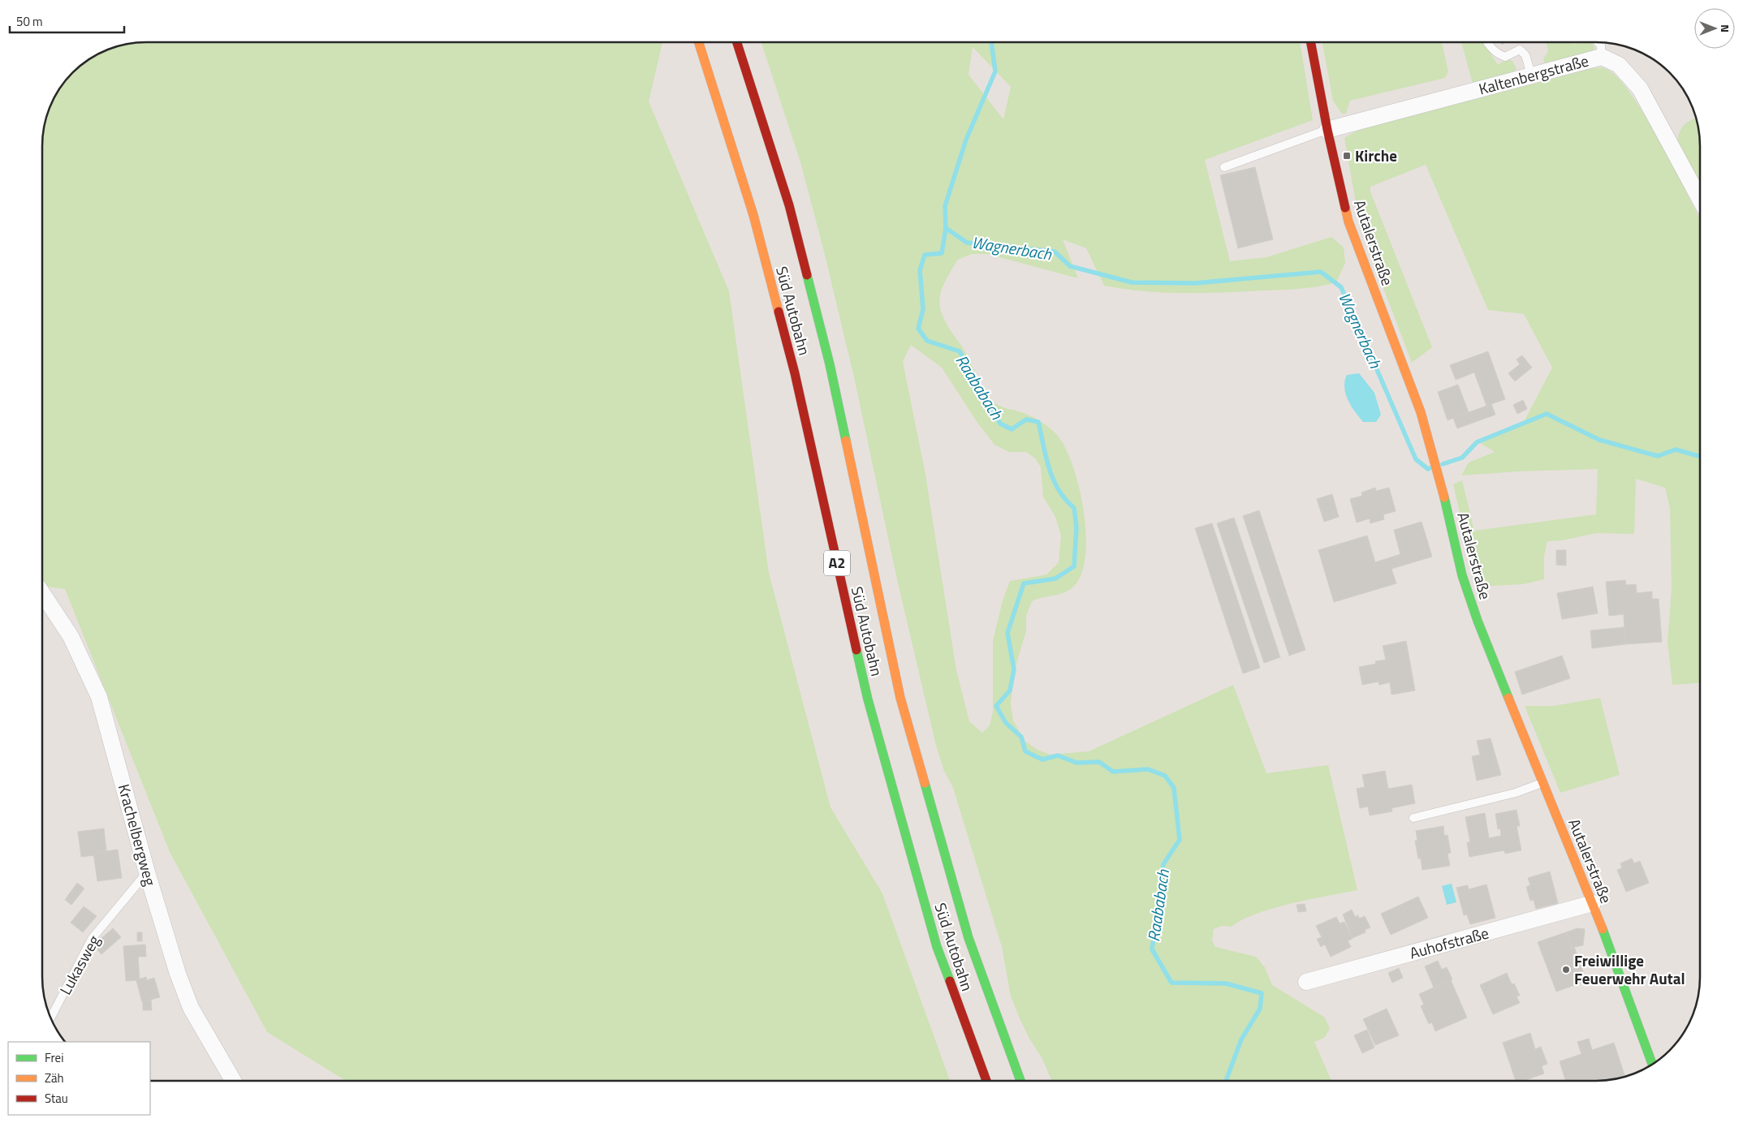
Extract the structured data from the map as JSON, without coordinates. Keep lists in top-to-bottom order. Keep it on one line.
{"streets":{"main road":["Autalerstraße","Süd Autobahn","A2"],"street":["Kaltenbergstraße","Krachelbergweg","Auhofstraße"],"lane":["Lukasweg"]},"crossings":[["Kaltenbergstraße","Autalerstraße"],["Autalerstraße","Auhofstraße"],["Krachelbergweg","Lukasweg"]],"water":["Wagnerbach","Raababach"],"places":{"transit":["Kirche"],"other":["Freiwillige Feuerwehr Autal"]},"legend":["Frei","Zäh","Stau"],"scale_bar":"50 m","north":"right"}
